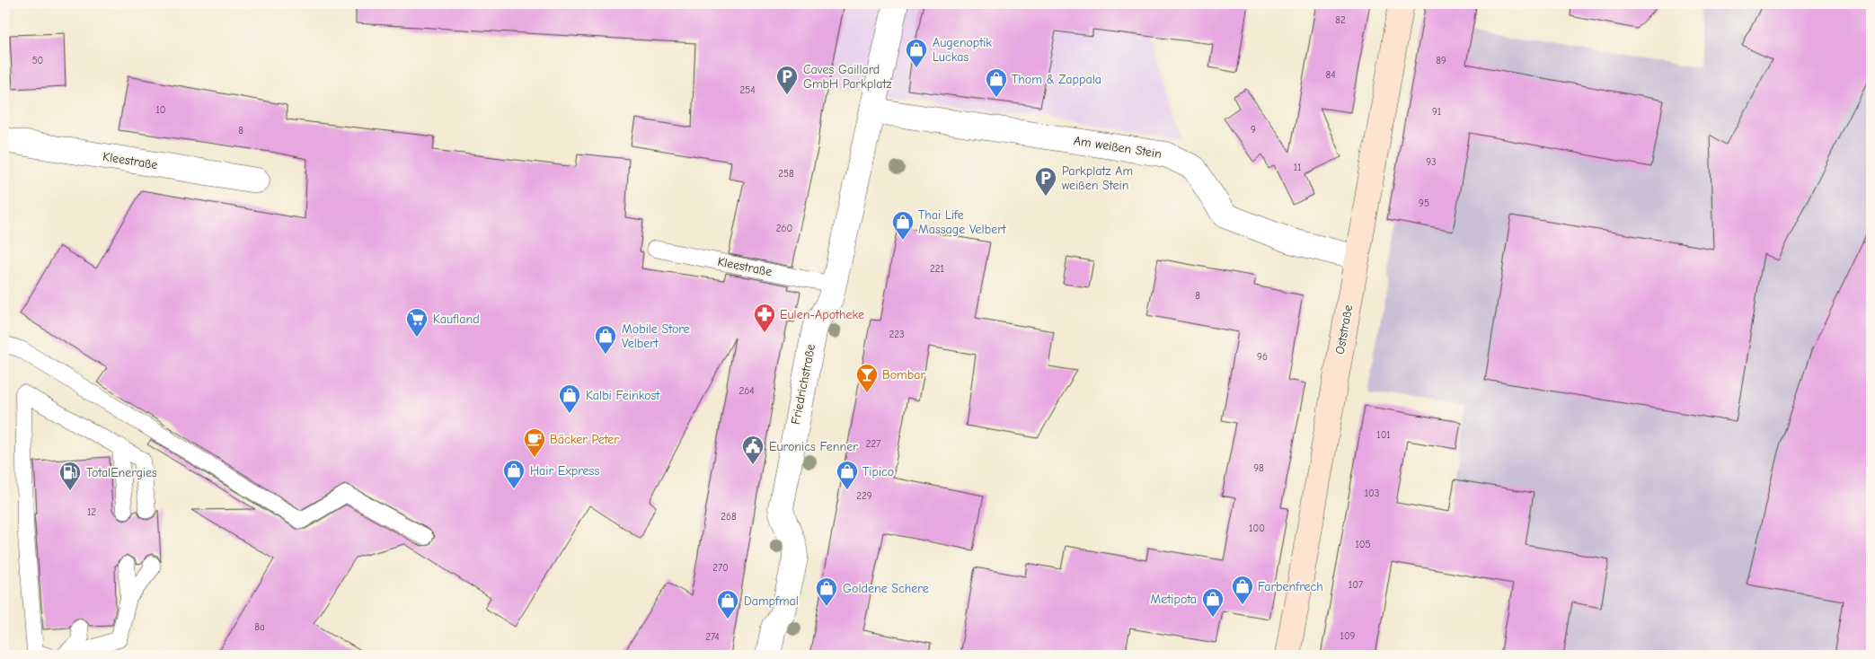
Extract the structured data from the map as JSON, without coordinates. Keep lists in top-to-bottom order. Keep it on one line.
{"streets":{"main road":["Oststraße"],"street":["Am weißen Stein","Kleestraße","Friedrichstraße"]},"crossings":[["Am weißen Stein","Oststraße"],["Am weißen Stein","Friedrichstraße"],["Kleestraße","Friedrichstraße"]],"places":{"shop":["Augenoptik Luckas","Thom & Zappala","Thai Life Massage Velbert","Mobile Store Velbert","Kalbi Feinkost","Hair Express","Tipico","Farbenfrech","Goldene Schere","Metipota","Dampfmal"],"parking":["Caves Gaillard GmbH Parkplatz","Parkplatz Am weißen Stein"],"pharmacy":["Eulen-Apotheke"],"supermarket":["Kaufland"],"bar":["Bombar"],"cafe":["Bäcker Peter"],"public building":["Euronics Fenner"],"fuel station":["TotalEnergies"]},"house_numbers":["82","50","89","84","254","10","91","9","8","93","11","258","95","260","221","8","223","96","264","101","227","98","103","229","12","268","100","105","270","107","8a","109","274"]}
